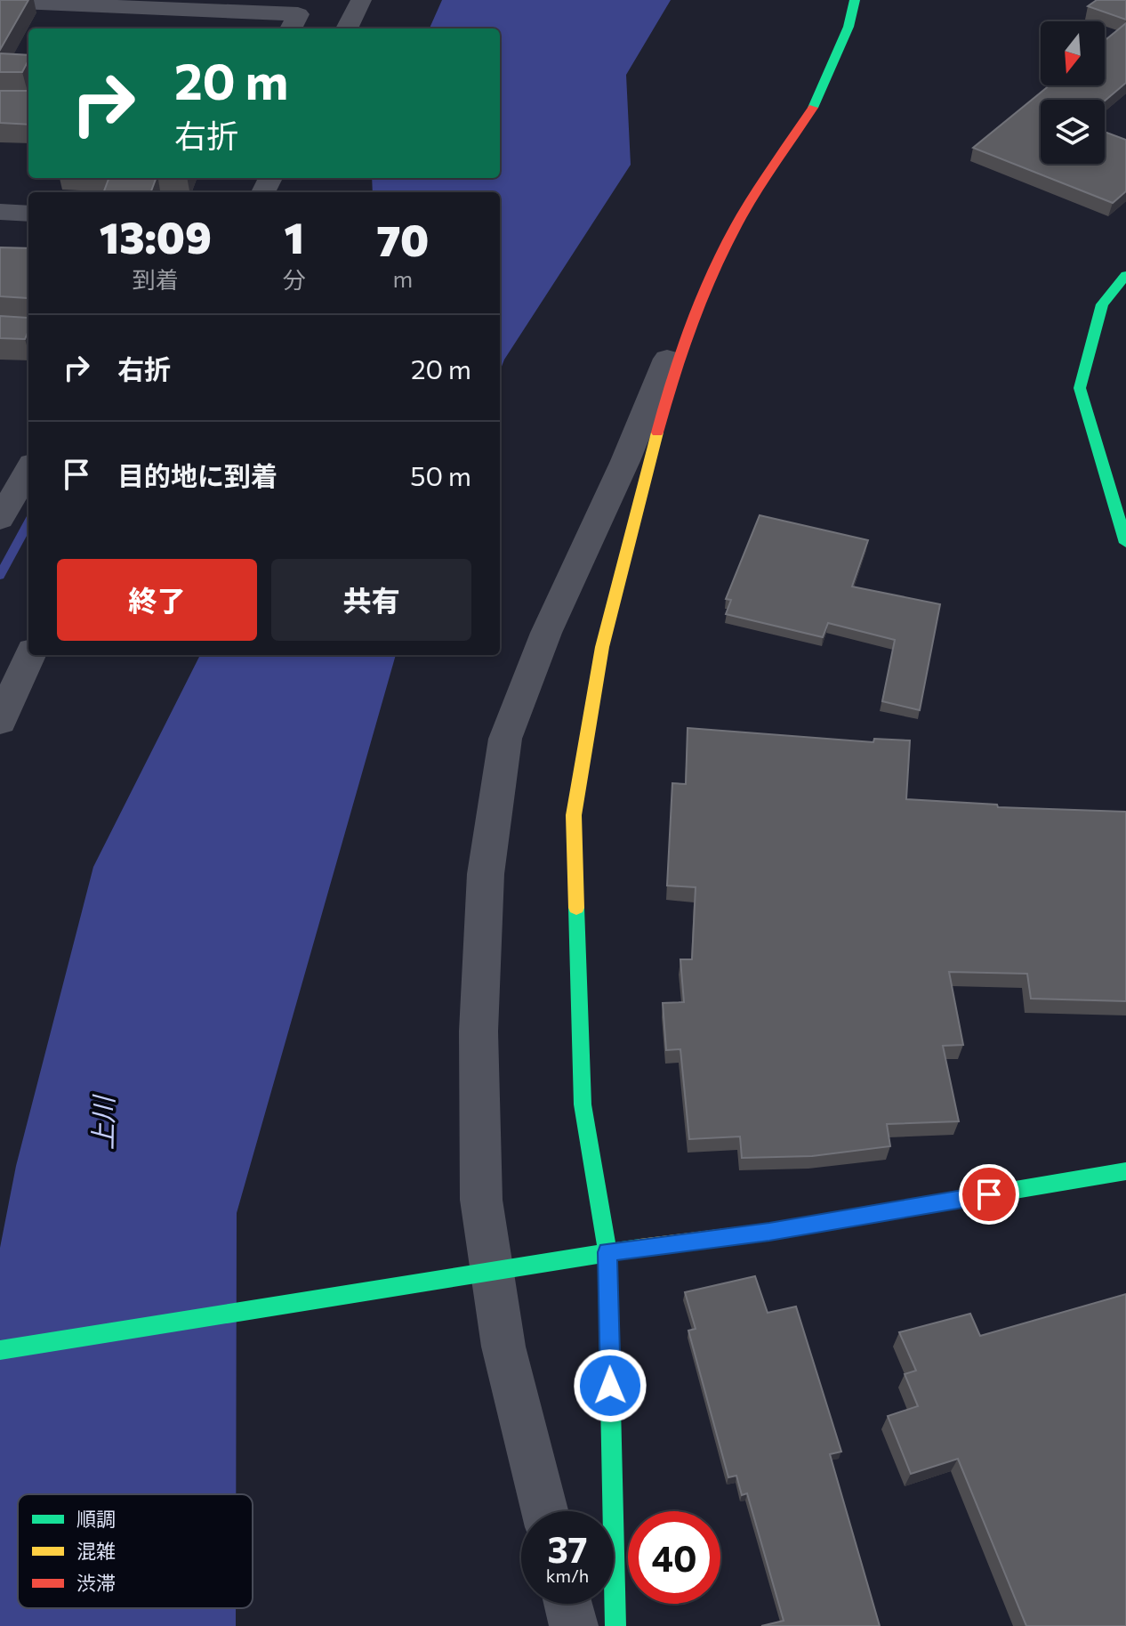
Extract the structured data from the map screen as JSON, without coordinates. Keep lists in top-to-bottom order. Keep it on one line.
{"water":["上川"],"legend":["順調","混雑","渋滞"],"north":"bottom","page":{"turn":["20 m","右折"],"eta":["13:09","到着","1","分","70","m"],"list":[{"name":"右折","value":"20 m"},{"name":"目的地に到着","value":"50 m"}],"buttons":["終了","共有"],"speed":"37 km/h","limit":"40"}}
